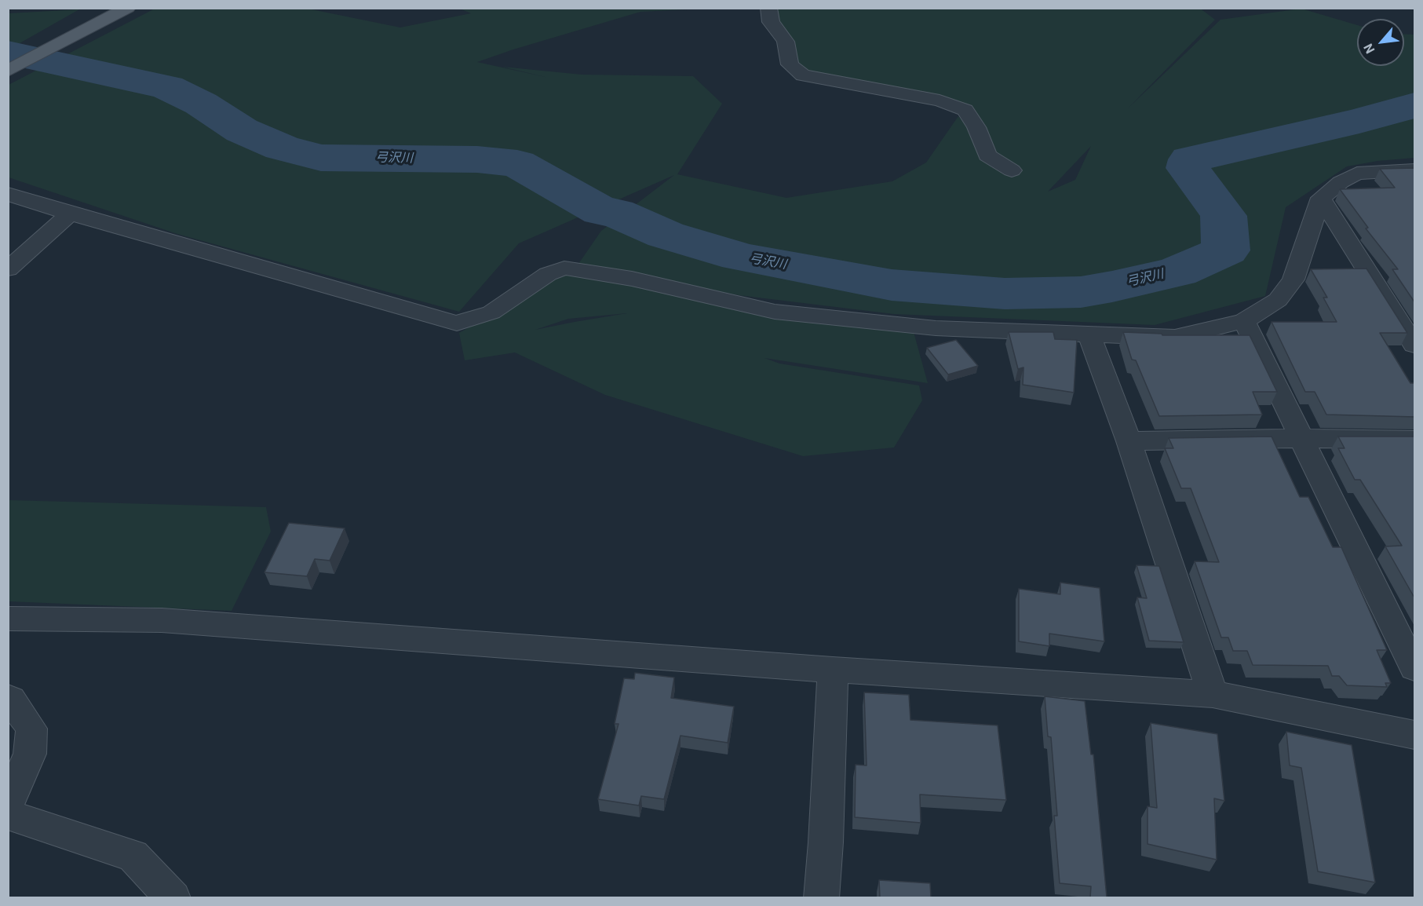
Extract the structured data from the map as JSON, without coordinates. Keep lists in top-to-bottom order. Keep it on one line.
{"water":["弓沢川"],"north":"bottom left"}
